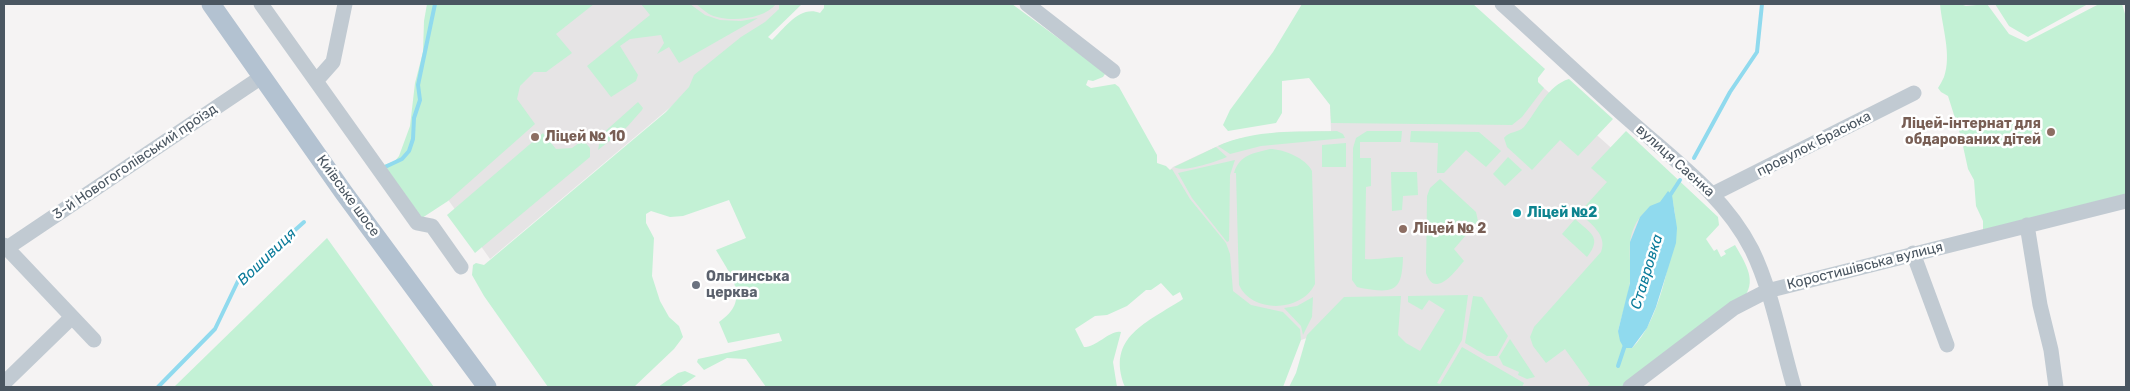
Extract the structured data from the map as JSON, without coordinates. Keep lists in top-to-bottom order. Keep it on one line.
{"streets":{"main road":["Київське шосе"],"street":["провулок Брасюка","вулиця Саєнка","3-й Новогоголівський проїзд","Коростишівська вулиця"]},"crossings":[["провулок Брасюка","вулиця Саєнка"],["вулиця Саєнка","Коростишівська вулиця"],["3-й Новогоголівський проїзд","Київське шосе"]],"water":["Вошивиця","Ставровка"],"places":["Ліцей-інтернат для обдарованих дітей","Ліцей № 10","Ліцей №2","Ліцей № 2","Ольгинська церква"]}
